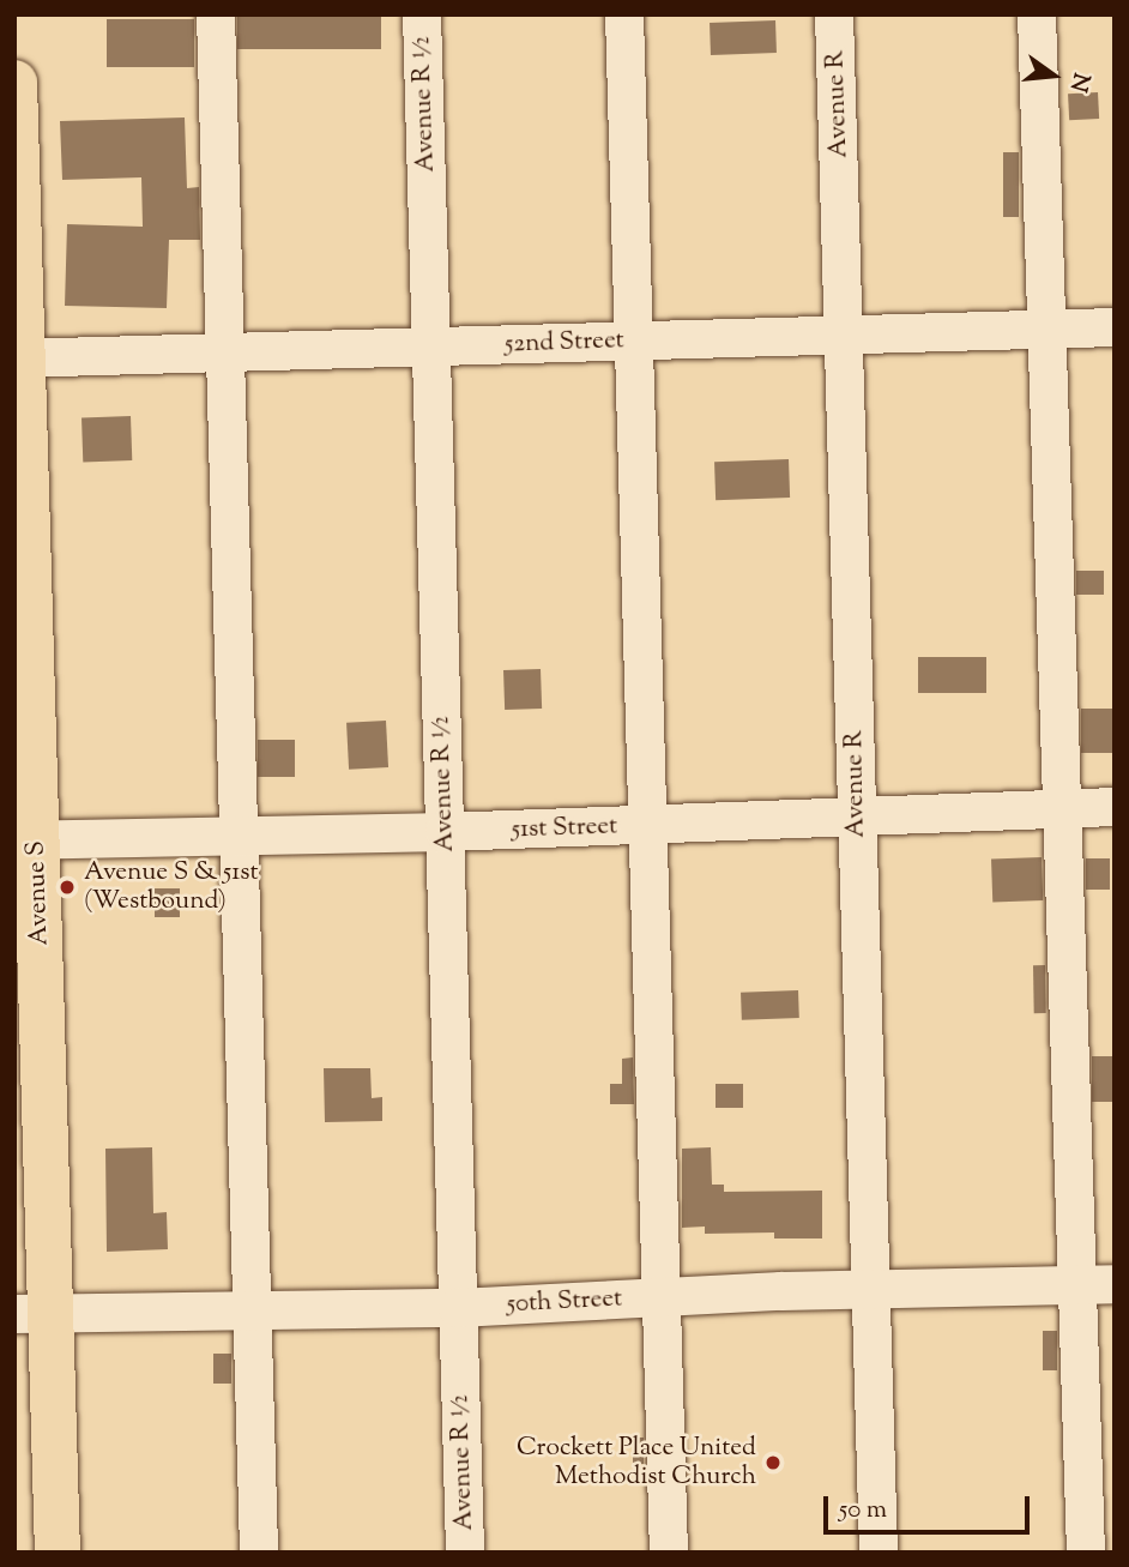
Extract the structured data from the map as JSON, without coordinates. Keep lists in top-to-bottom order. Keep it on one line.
{"streets":{"main road":["Avenue S"],"street":["Avenue R ½","Avenue R","52nd Street","51st Street","50th Street"]},"crossings":[["Avenue R ½","52nd Street"],["Avenue R ½","51st Street"],["Avenue R ½","50th Street"],["Avenue R","52nd Street"],["Avenue R","51st Street"],["Avenue R","50th Street"],["52nd Street","Avenue S"],["51st Street","Avenue S"],["Avenue S","50th Street"]],"places":["Avenue S & 51st (Westbound)","Crockett Place United Methodist Church"],"scale_bar":"50 m","north":"right"}
